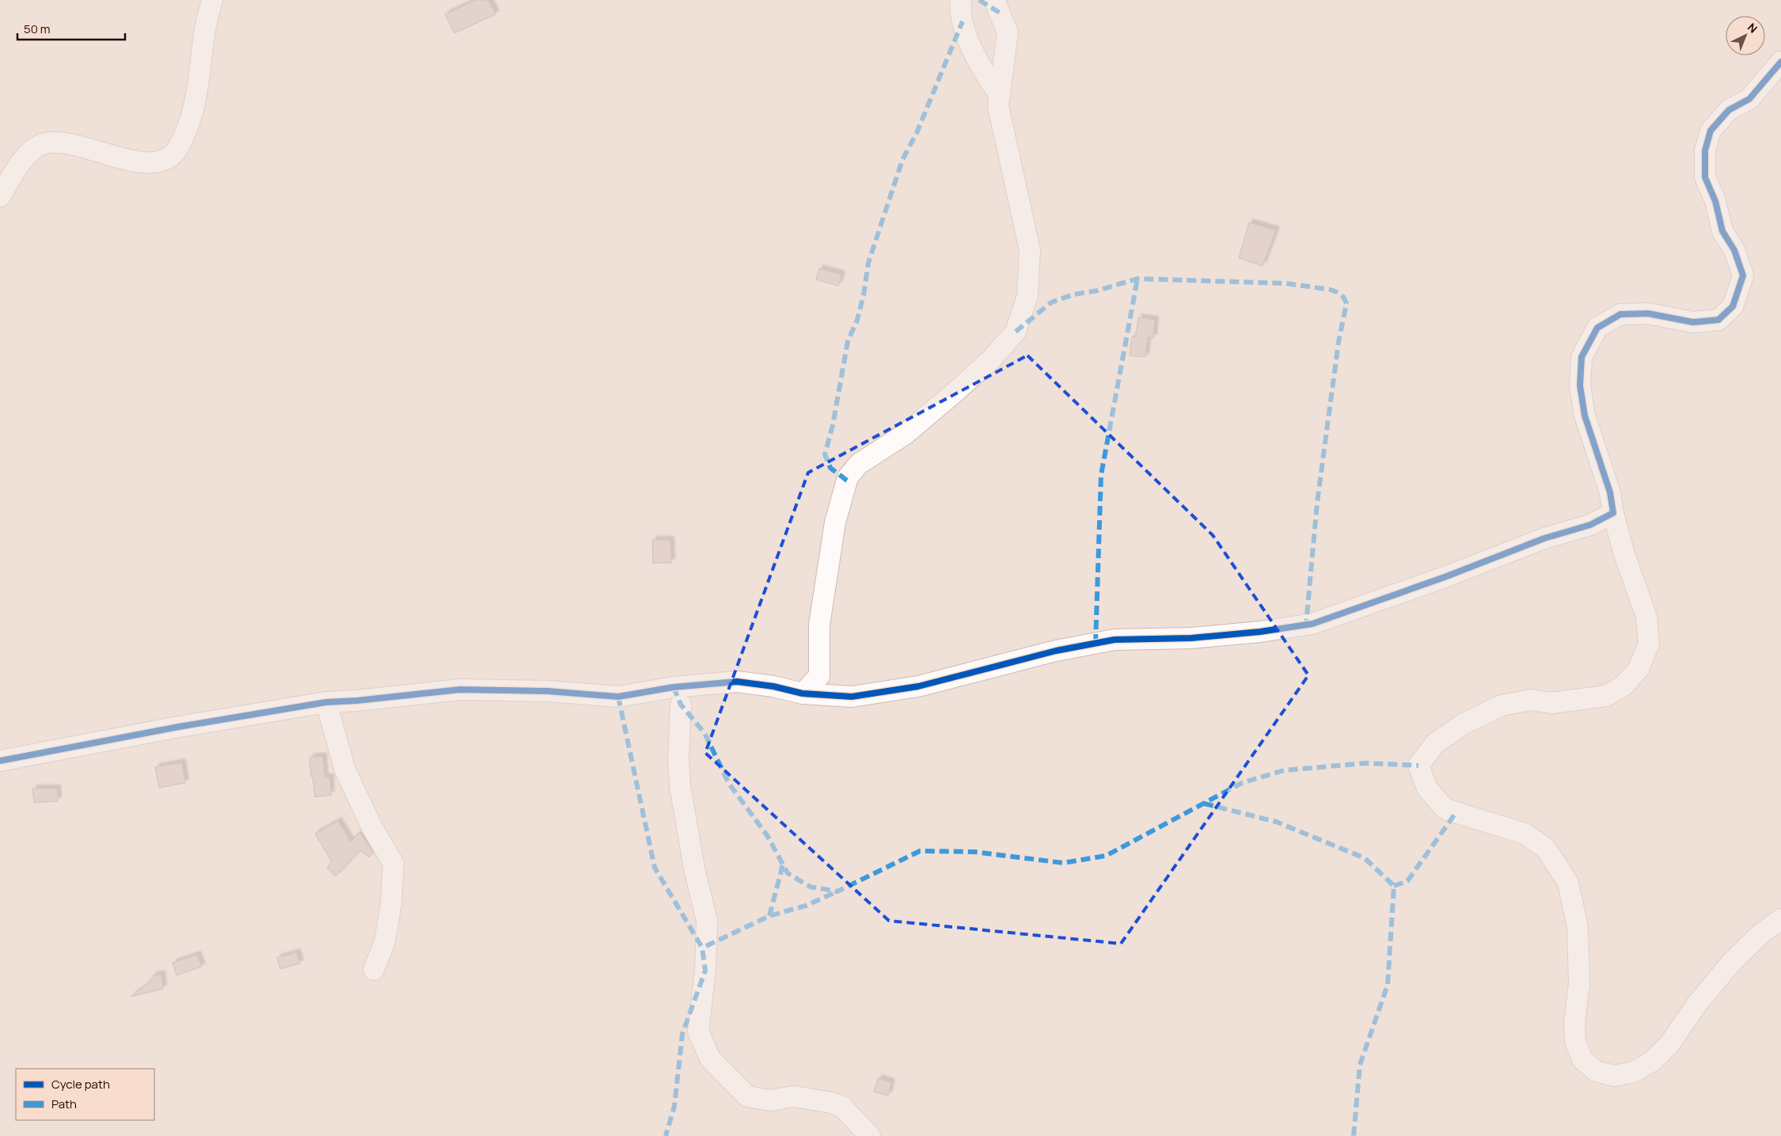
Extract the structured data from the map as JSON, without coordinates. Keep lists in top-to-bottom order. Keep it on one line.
{"legend":["Cycle path","Path"],"scale_bar":"50 m","north":"top right"}
